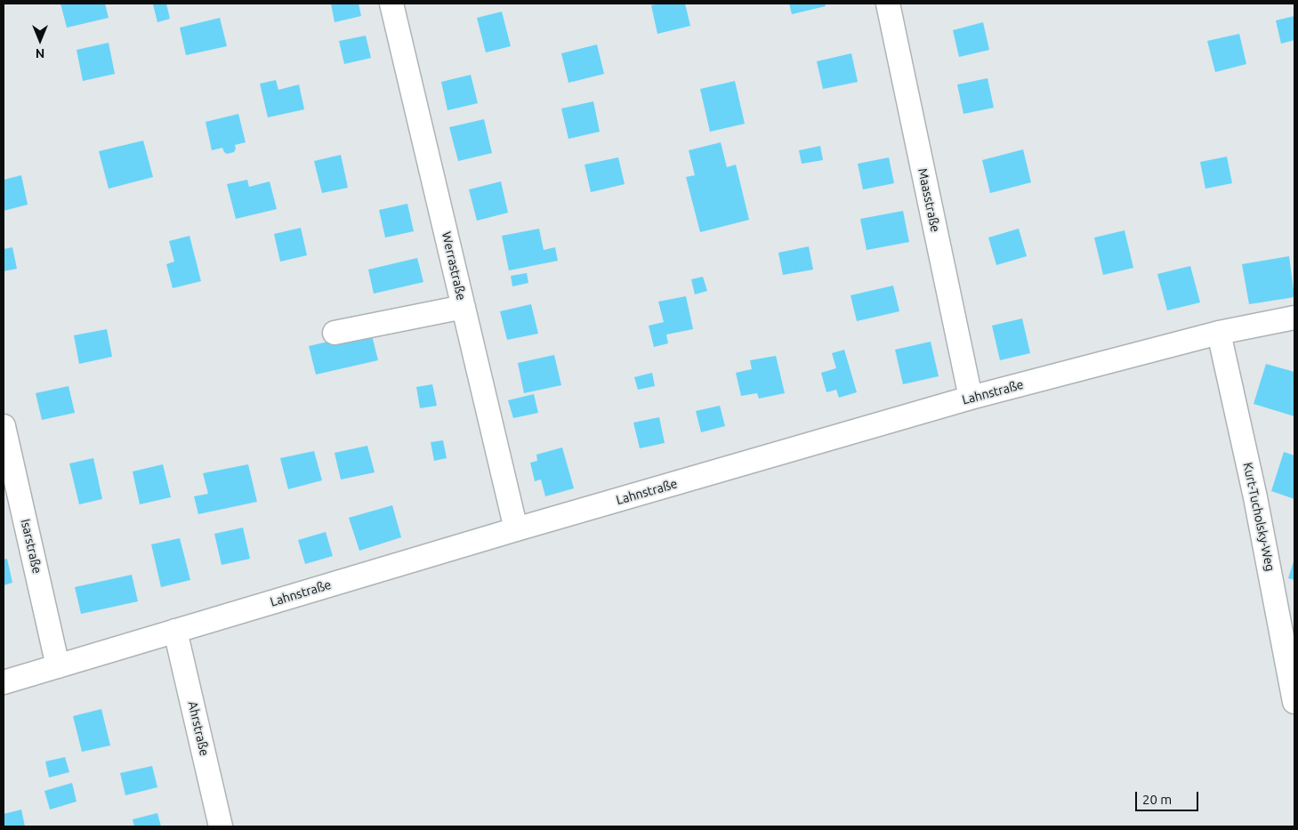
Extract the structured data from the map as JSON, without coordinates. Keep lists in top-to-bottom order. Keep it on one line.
{"streets":{"street":["Maasstraße","Werrastraße","Lahnstraße","Kurt-Tucholsky-Weg","Isarstraße","Ahrstraße"]},"crossings":[["Maasstraße","Lahnstraße"],["Werrastraße","Lahnstraße"],["Lahnstraße","Kurt-Tucholsky-Weg"],["Lahnstraße","Isarstraße"],["Lahnstraße","Ahrstraße"]],"scale_bar":"20 m","north":"bottom"}
